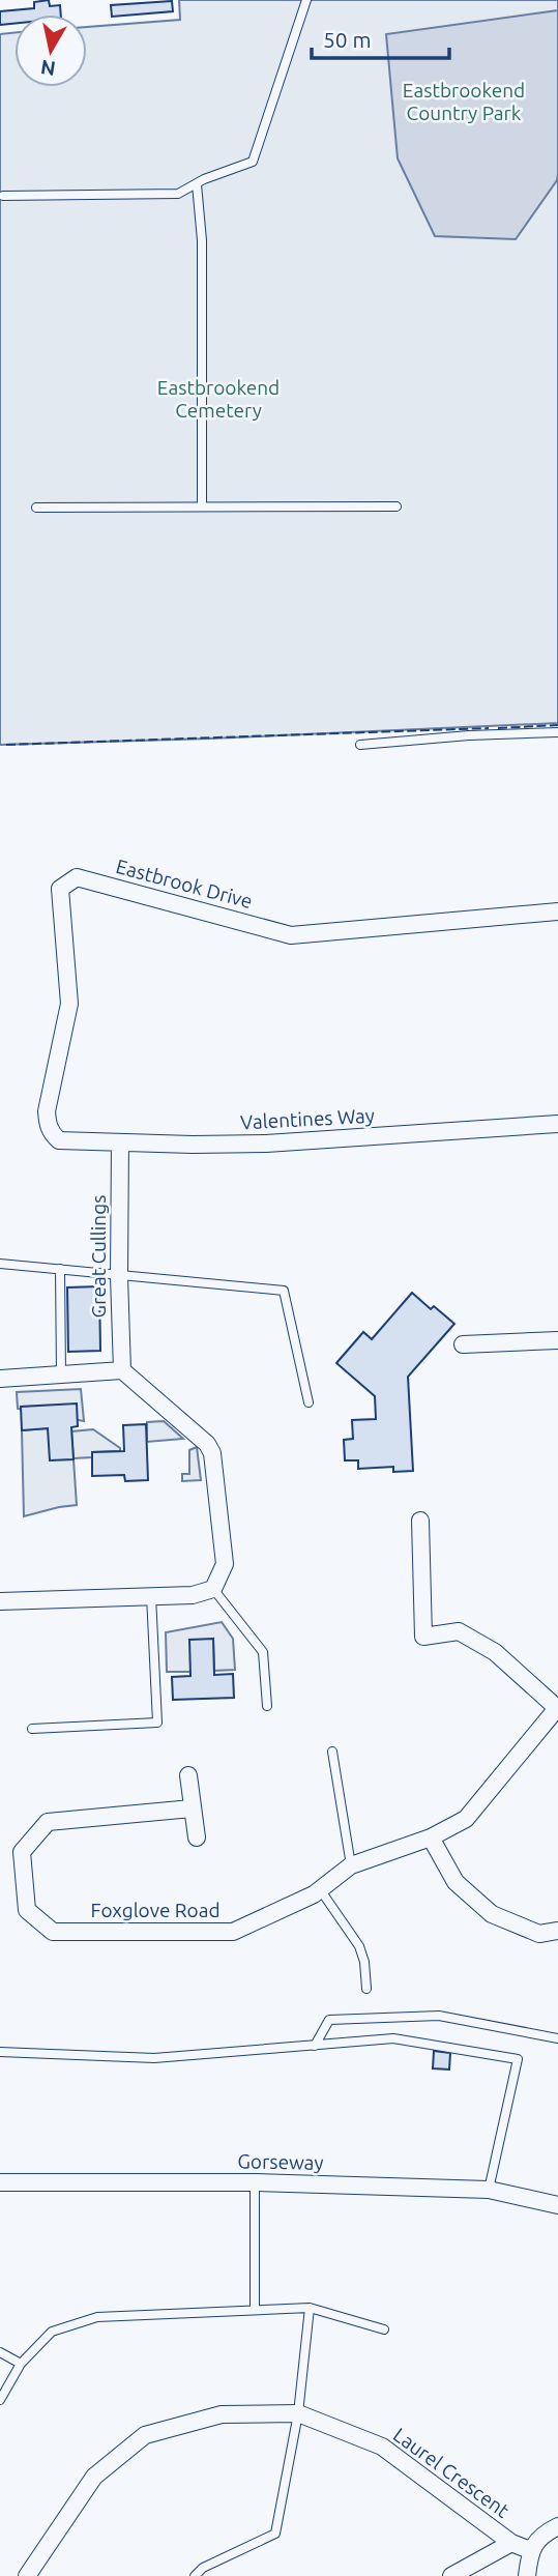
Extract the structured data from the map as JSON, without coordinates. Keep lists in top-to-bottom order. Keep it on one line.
{"streets":{"street":["Eastbrook Drive","Valentines Way","Great Cullings","Foxglove Road","Gorseway","Laurel Crescent"]},"crossings":[["Eastbrook Drive","Valentines Way"],["Valentines Way","Great Cullings"]],"parks":["Eastbrookend Country Park","Eastbrookend Cemetery"],"scale_bar":"50 m","north":"bottom"}
